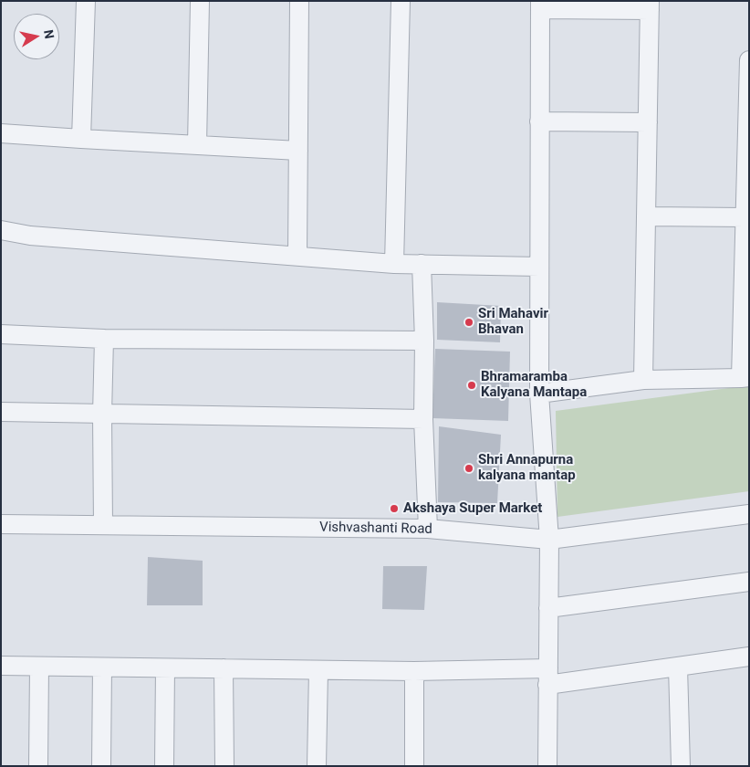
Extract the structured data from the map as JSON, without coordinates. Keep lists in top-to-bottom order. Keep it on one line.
{"streets":{"street":["Vishvashanti Road"]},"places":["Sri Mahavir Bhavan","Bhramaramba Kalyana Mantapa","Shri Annapurna kalyana mantap","Akshaya Super Market"],"north":"right"}
